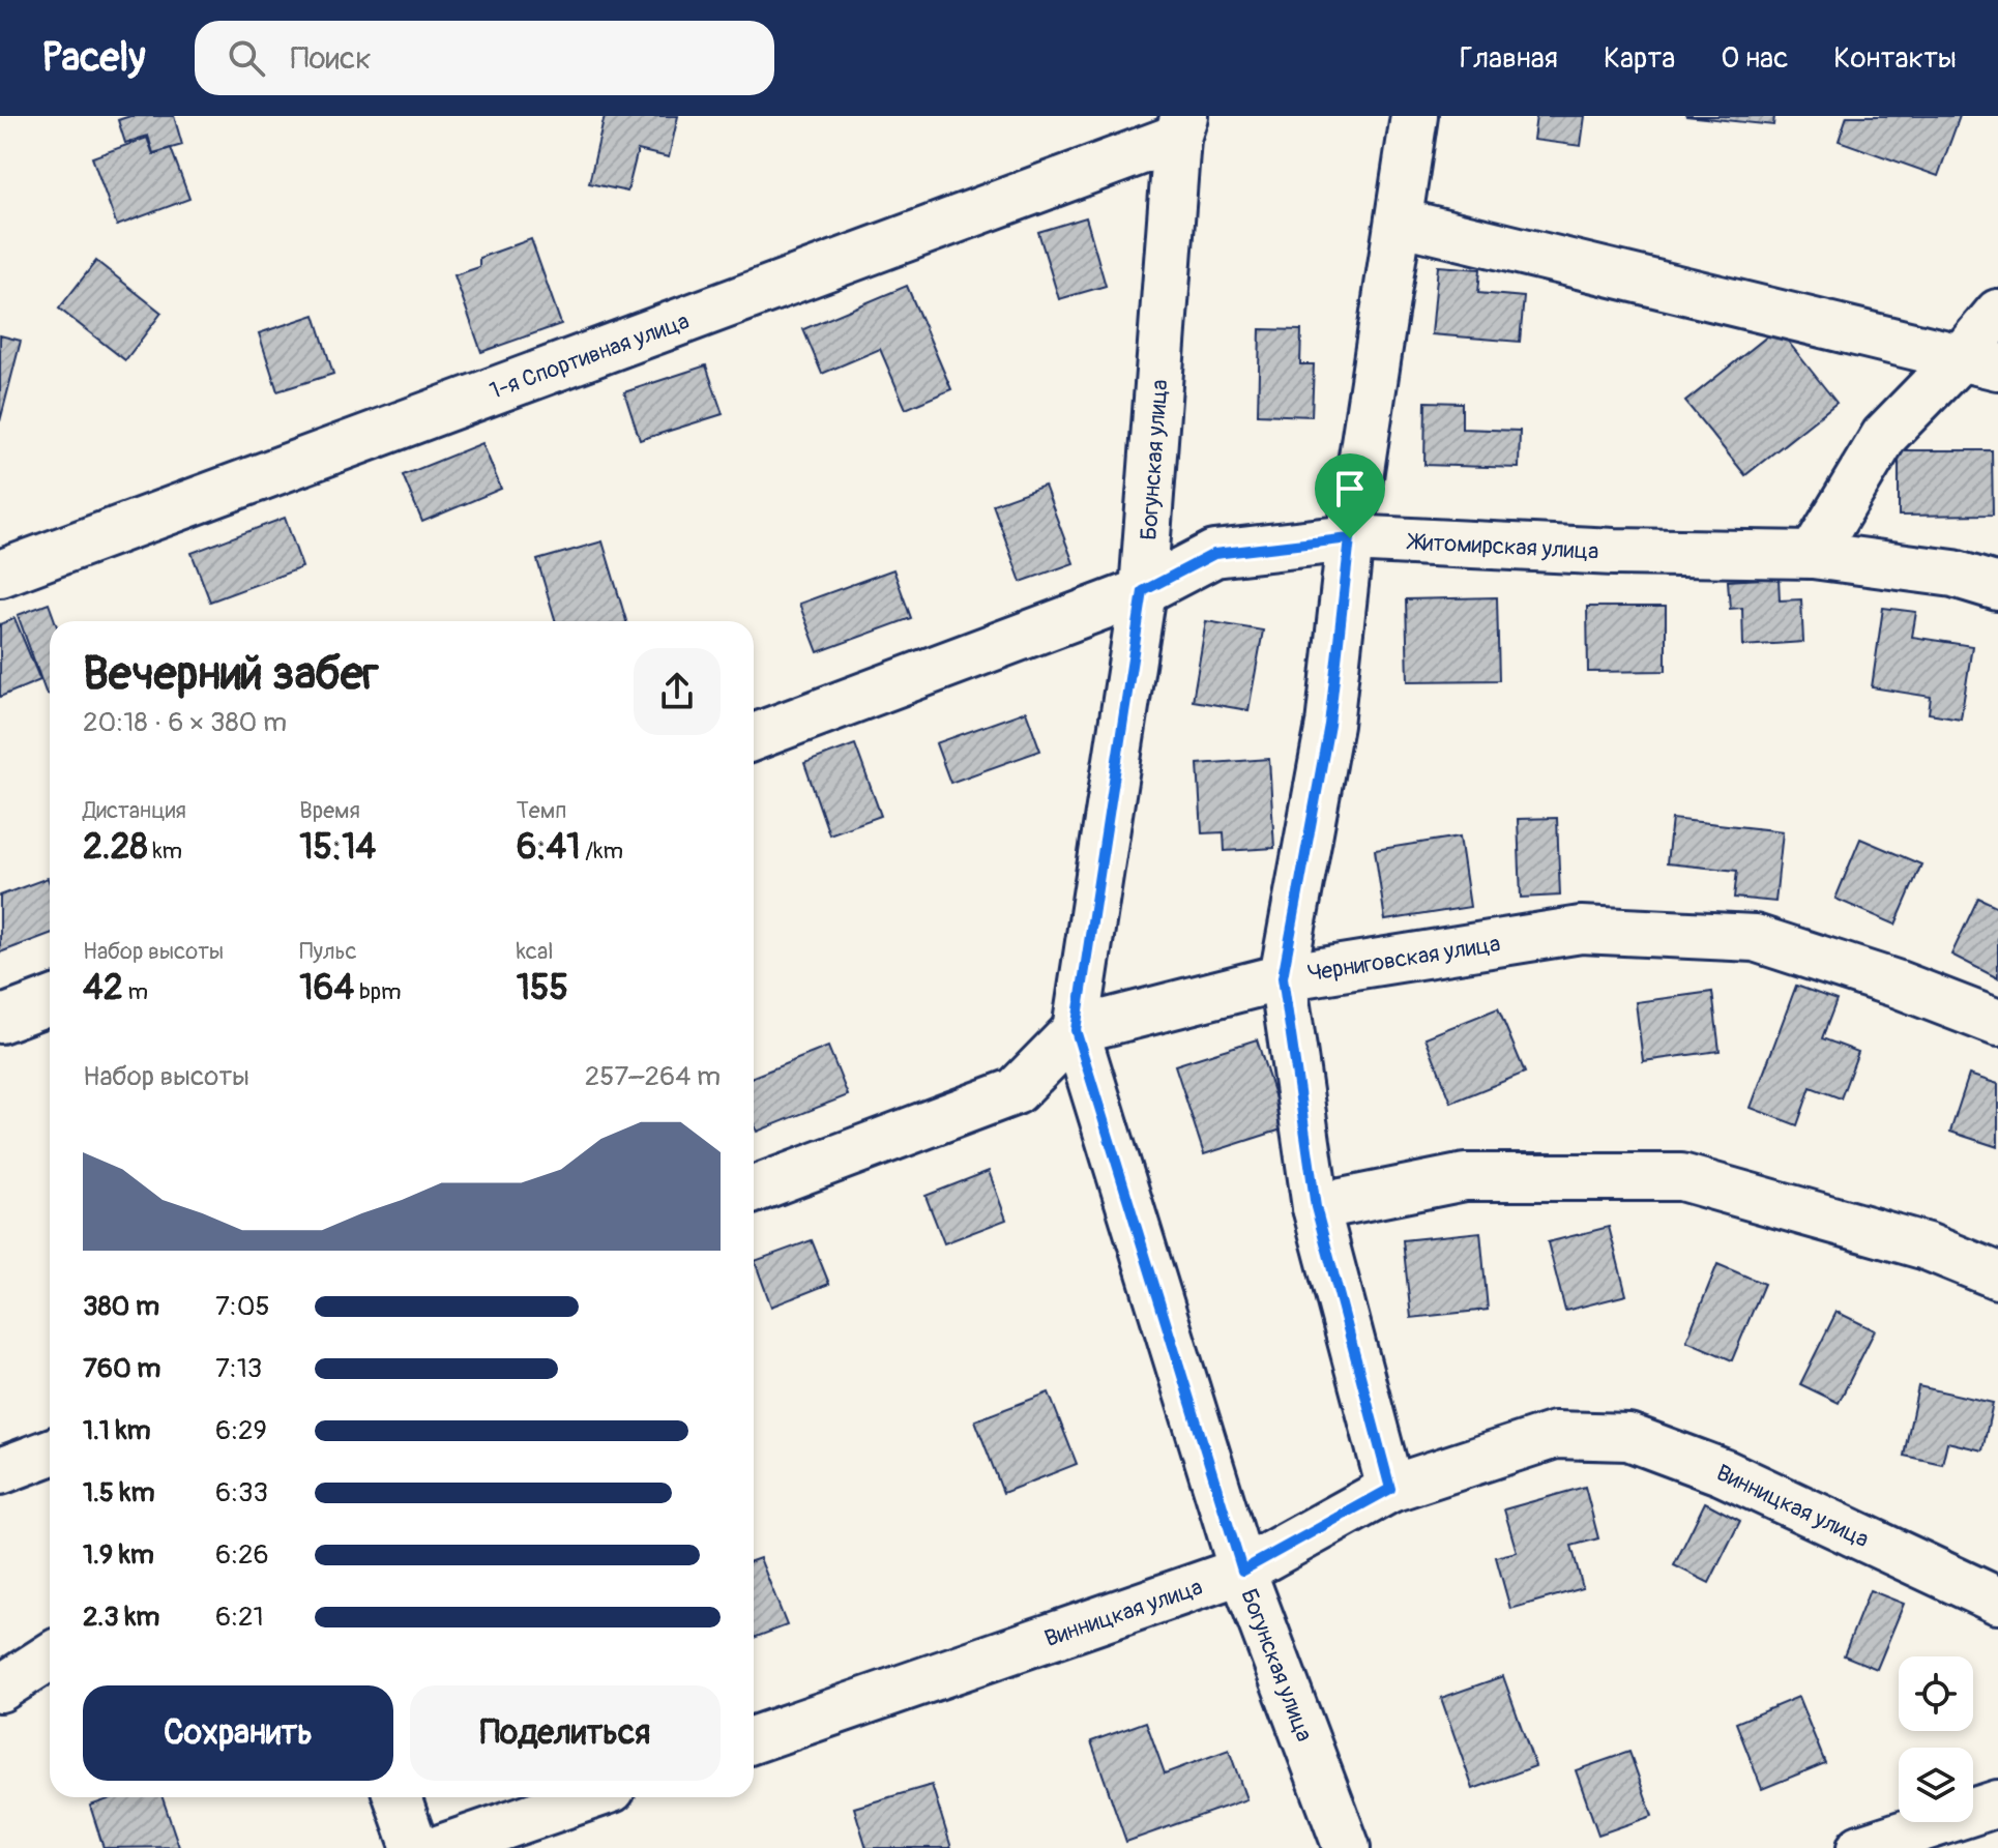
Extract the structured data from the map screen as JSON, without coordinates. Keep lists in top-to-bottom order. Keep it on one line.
{"streets":{"street":["1-я Спортивная улица","Богунская улица","Житомирская улица","Черниговская улица","Винницкая улица"]},"crossings":[["1-я Спортивная улица","Богунская улица"],["Богунская улица","Житомирская улица"],["Богунская улица","Черниговская улица"],["Богунская улица","Винницкая улица"]],"page":{"header":"Pacely","search":"Поиск","nav":["Главная","Карта","О нас","Контакты"],"heading":["Вечерний забег","20:18 · 6 × 380 m"],"stats":[["Дистанция","2.28 km"],["Время","15:14"],["Темп","6:41 /km"],["Набор высоты","42 m"],["Пульс","164 bpm"],["kcal","155"]],"chart":["Набор высоты","257–264 m"],"list":[{"name":"380 m","note":"7:05"},{"name":"760 m","note":"7:13"},{"name":"1.1 km","note":"6:29"},{"name":"1.5 km","note":"6:33"},{"name":"1.9 km","note":"6:26"},{"name":"2.3 km","note":"6:21"}],"buttons":["Сохранить","Поделиться"]}}
